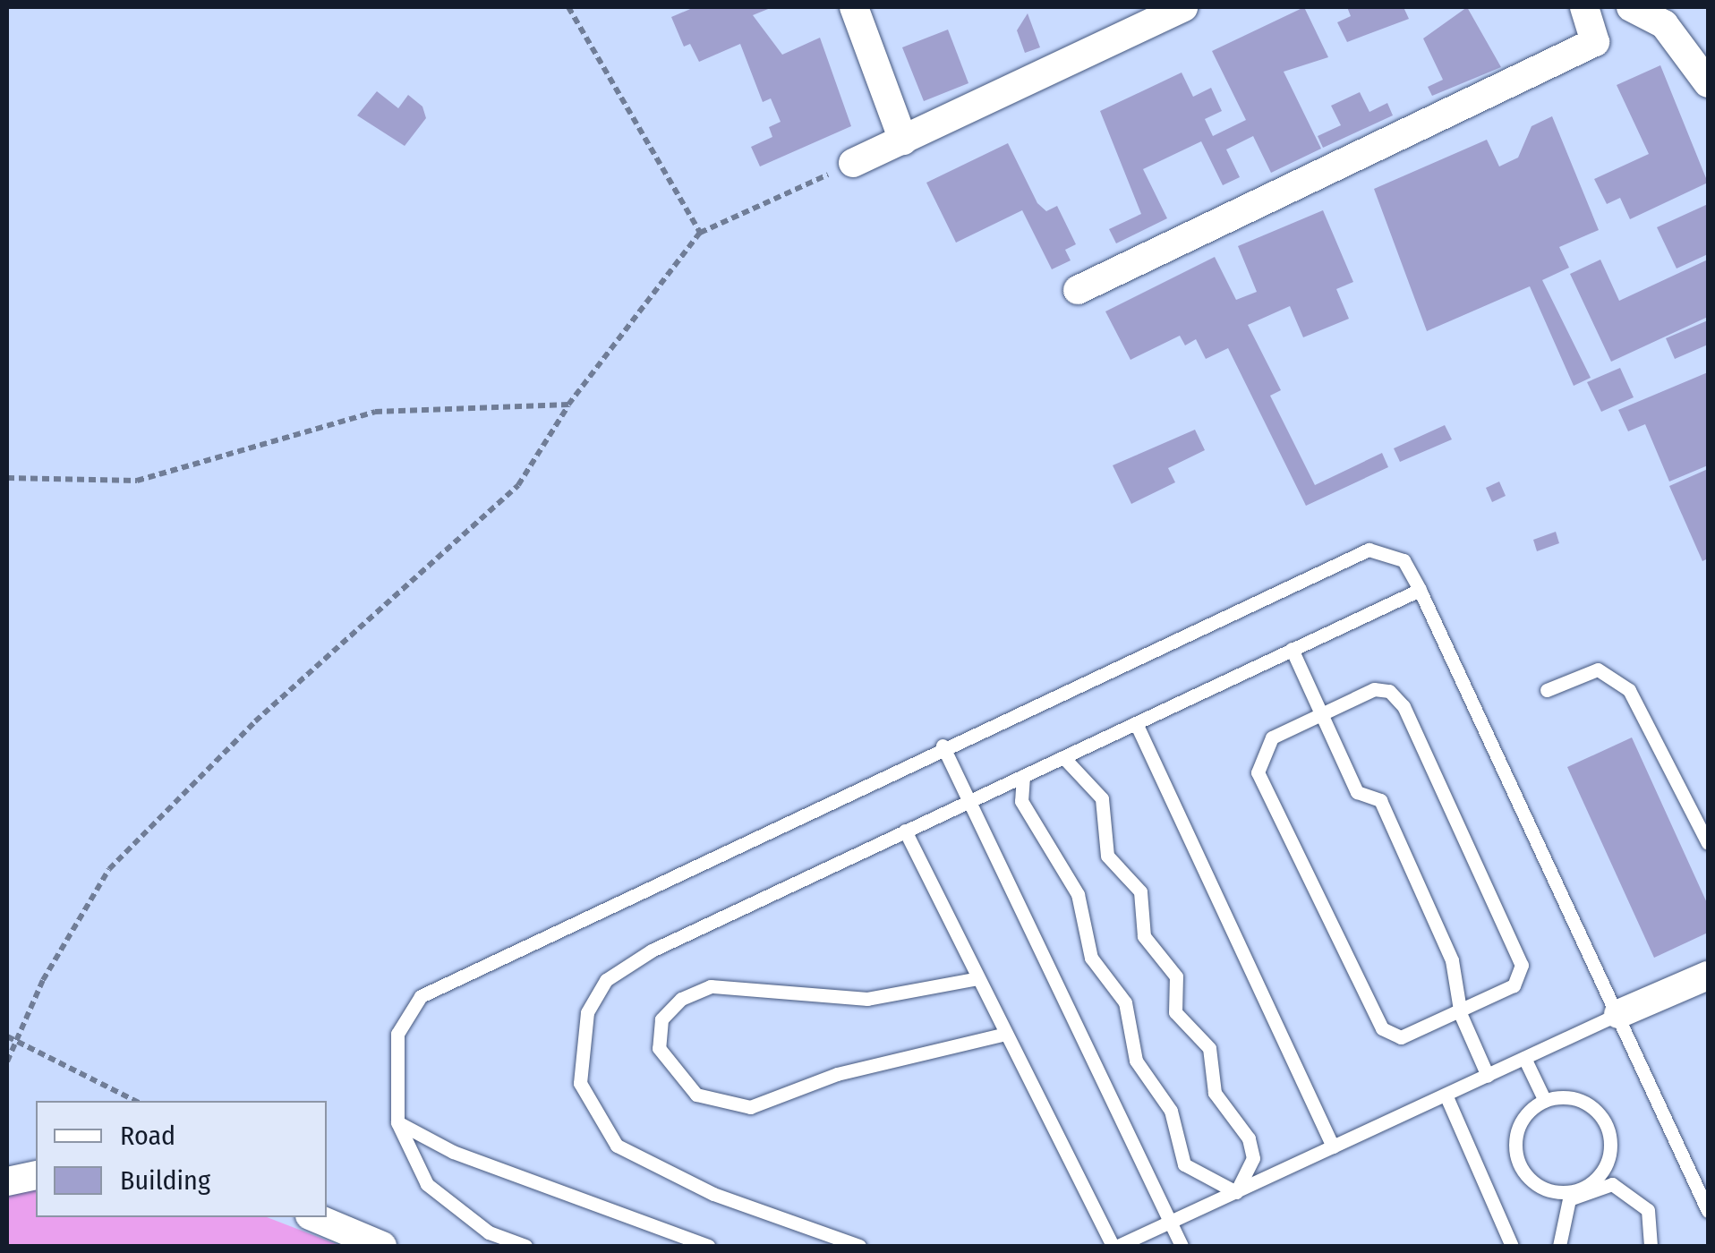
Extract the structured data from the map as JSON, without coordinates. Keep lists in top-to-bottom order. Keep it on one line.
{"legend":["Road","Building"]}
